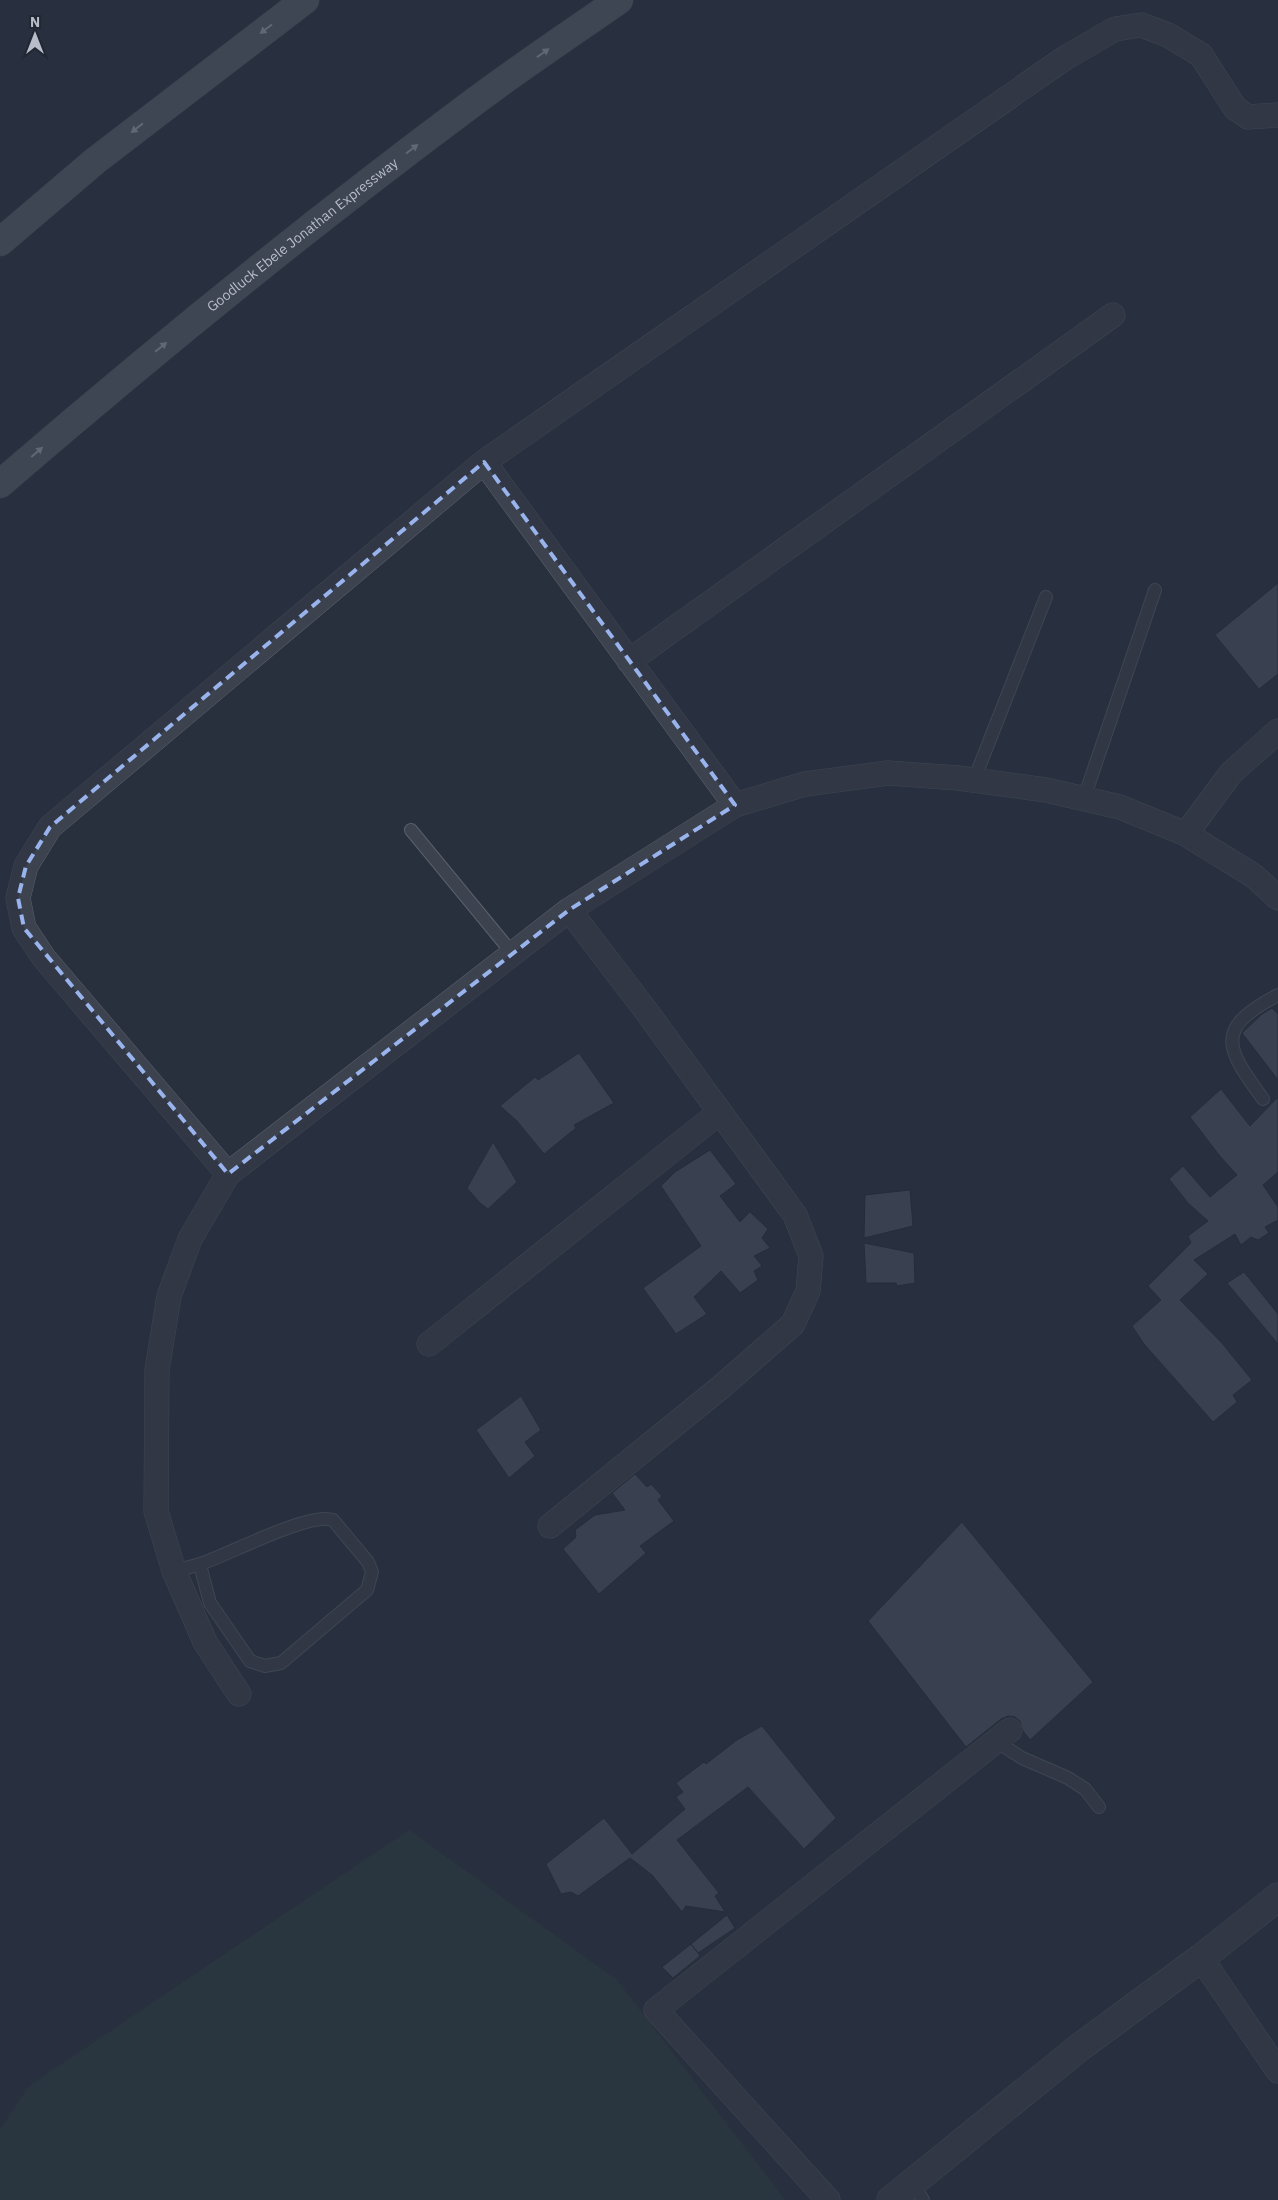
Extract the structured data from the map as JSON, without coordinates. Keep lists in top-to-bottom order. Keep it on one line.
{"streets":{"main road":["Goodluck Ebele Jonathan Expressway"]},"north":"top"}
